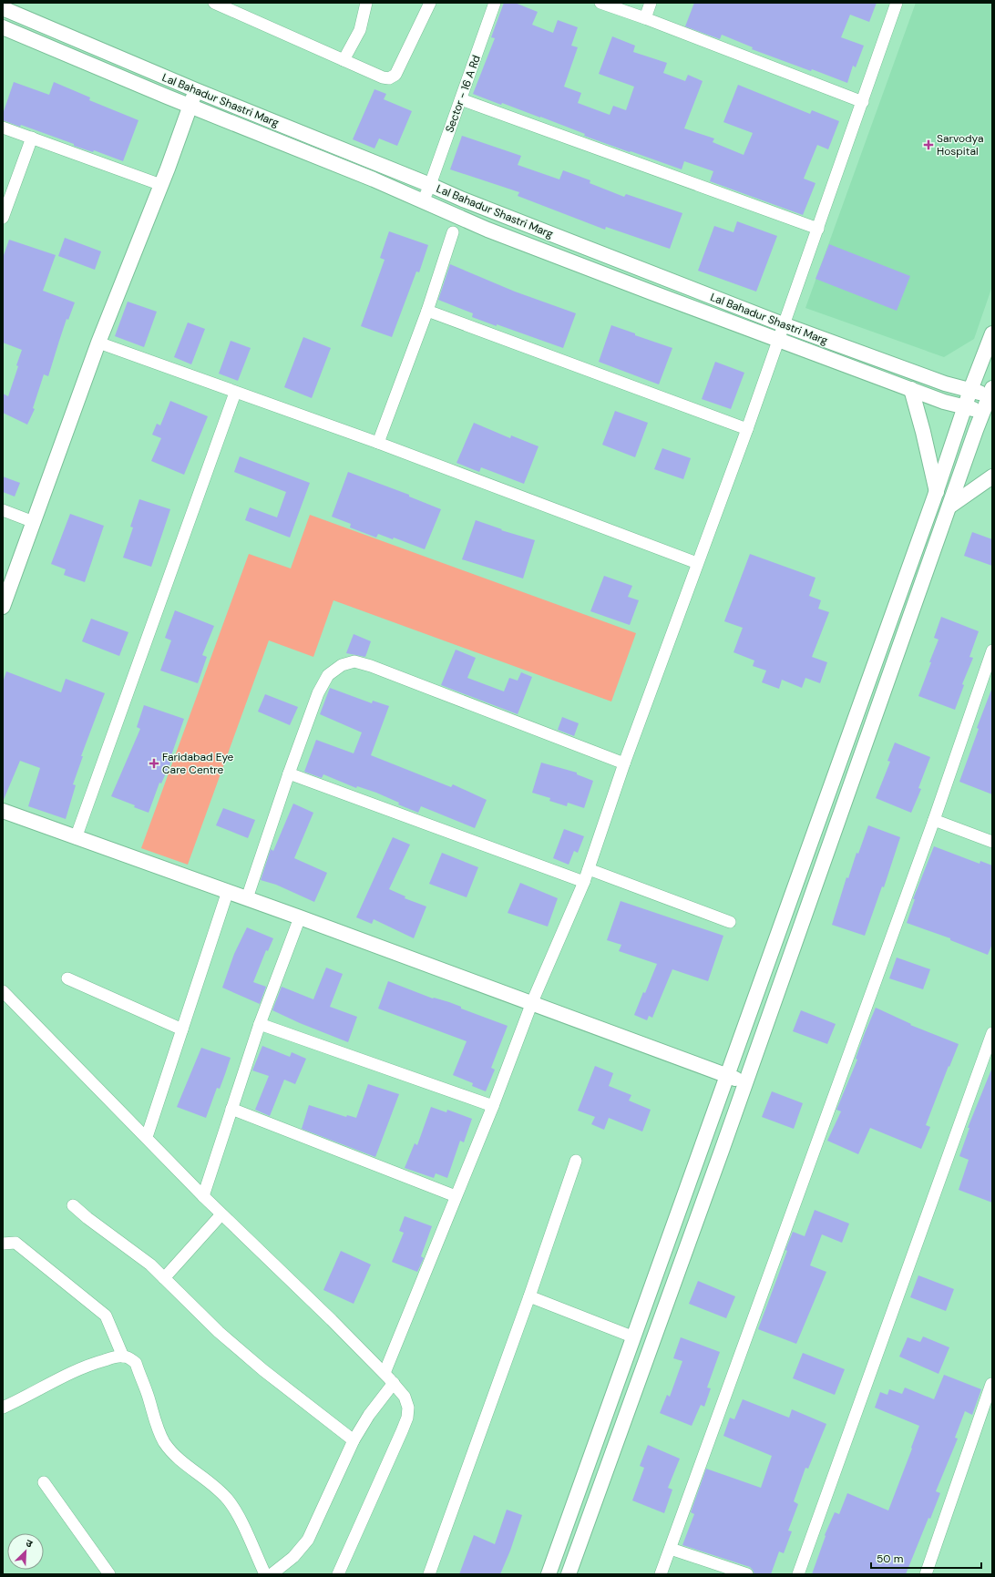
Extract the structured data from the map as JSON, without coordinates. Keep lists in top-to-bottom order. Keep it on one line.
{"streets":{"street":["Sector - 16 A Rd","Lal Bahadur Shastri Marg"]},"crossings":[["Sector - 16 A Rd","Lal Bahadur Shastri Marg"]],"places":{"health":["Sarvodya Hospital","Faridabad Eye Care Centre"]},"scale_bar":"50 m","north":"top right"}
